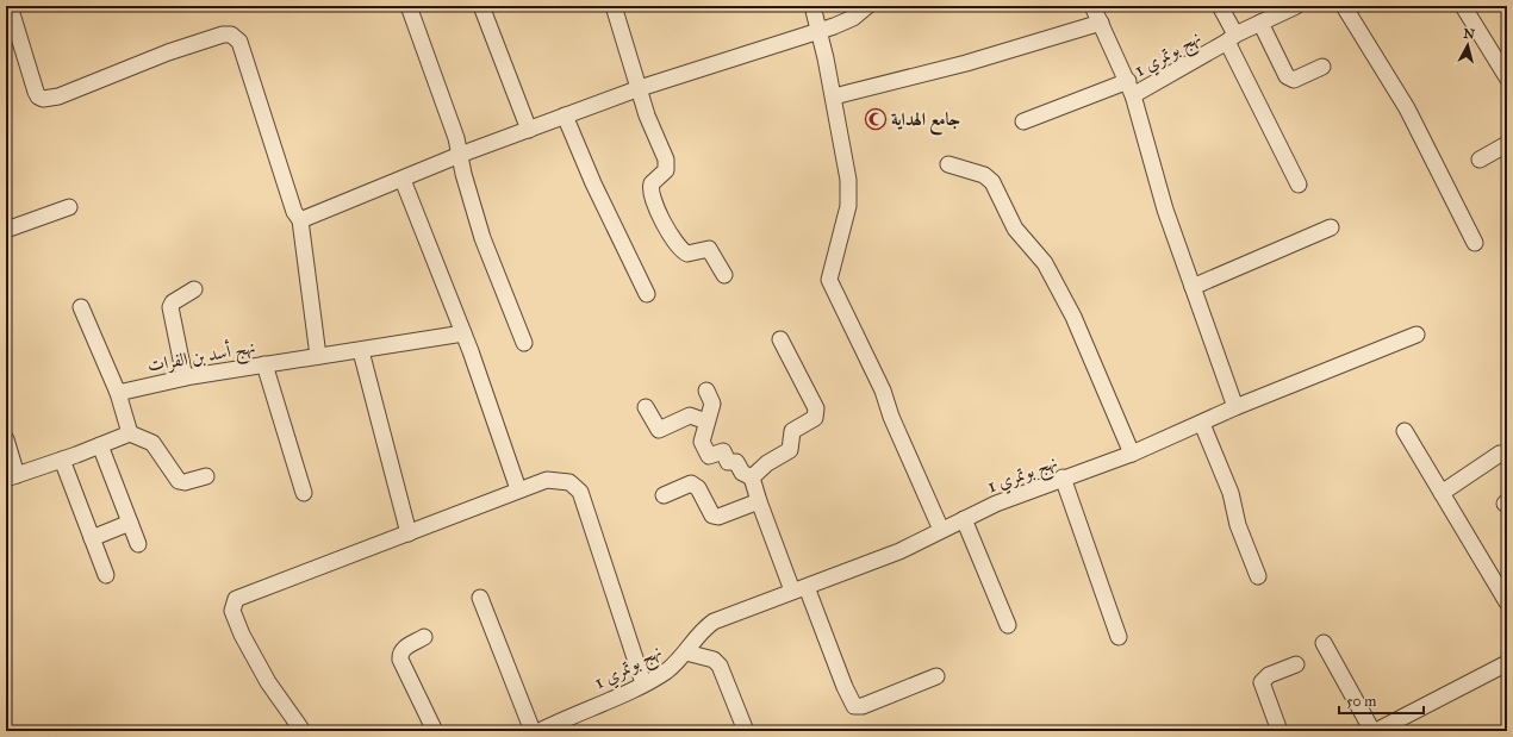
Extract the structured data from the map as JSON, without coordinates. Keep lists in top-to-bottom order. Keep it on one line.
{"streets":{"street":["نهج بوتمري 1","نهج أسد بن الفرات"]},"places":{"mosque":["جامع الهداية"]},"scale_bar":"50 m","north":"top"}
